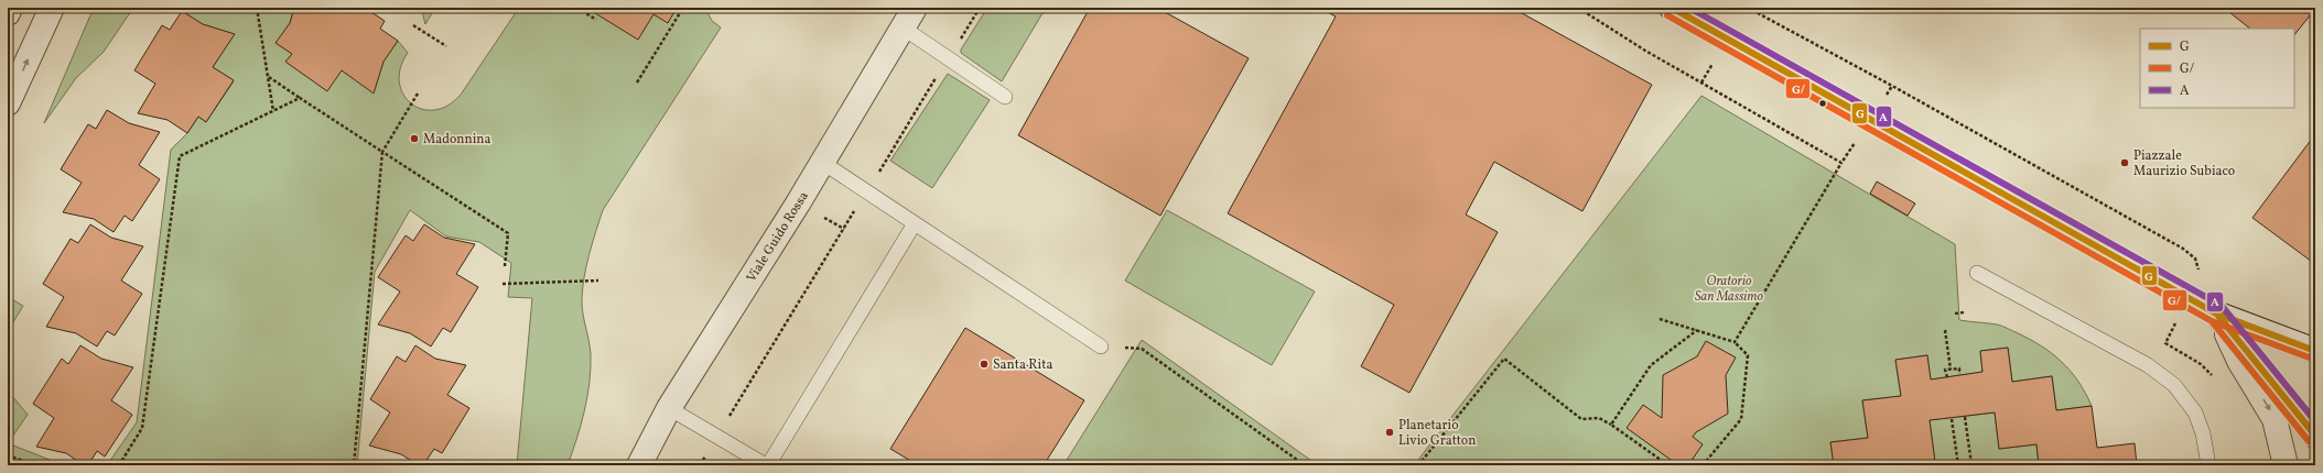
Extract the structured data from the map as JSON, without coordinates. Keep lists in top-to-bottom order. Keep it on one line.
{"streets":{"main road":["Viale Guido Rossa"]},"parks":["Oratorio San Massimo"],"places":["Madonnina","Piazzale Maurizio Subiaco","Santa Rita","Planetario Livio Gratton"],"lines":["transit line G","transit line A","transit line G/"],"legend":["G","G/","A"]}
